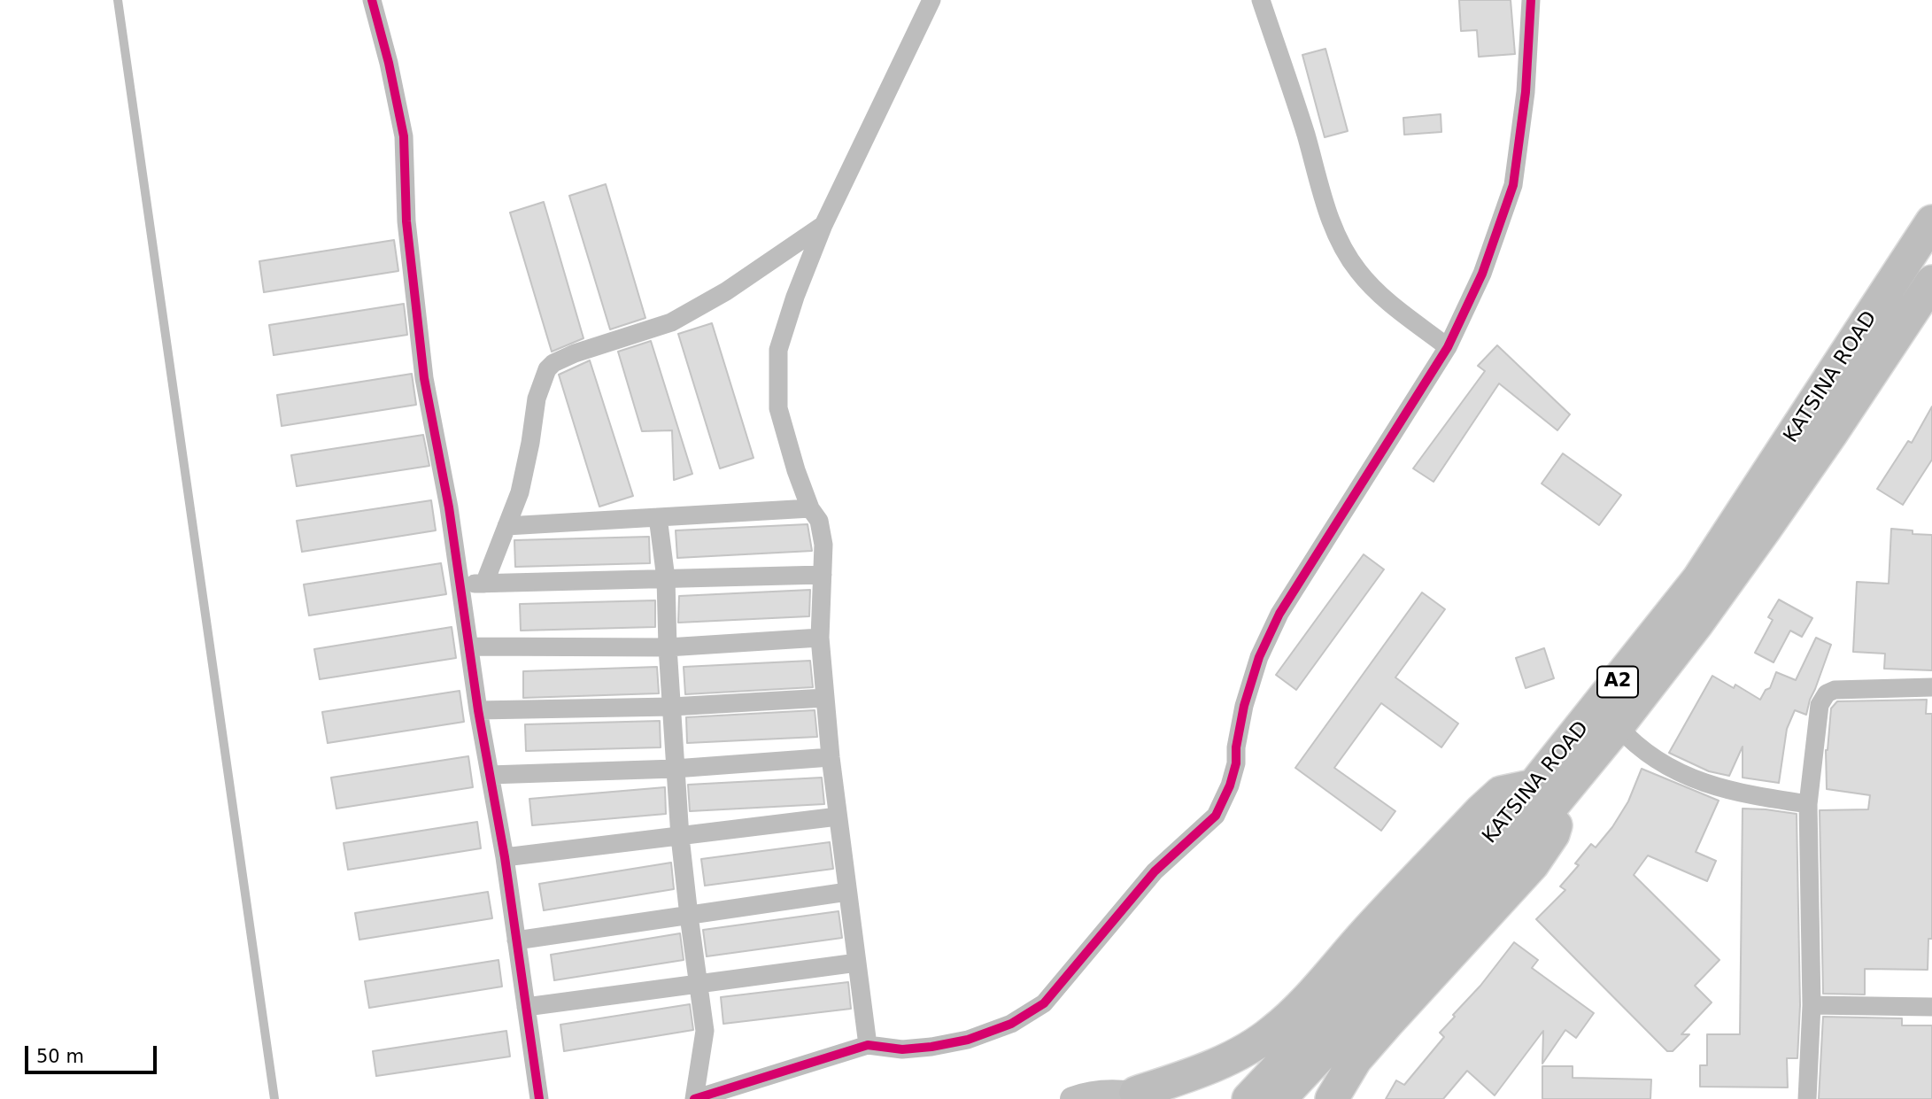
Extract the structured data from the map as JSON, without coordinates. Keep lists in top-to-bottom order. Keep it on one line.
{"streets":{"highway":["KATSINA ROAD","A2"]},"scale_bar":"50 m"}
